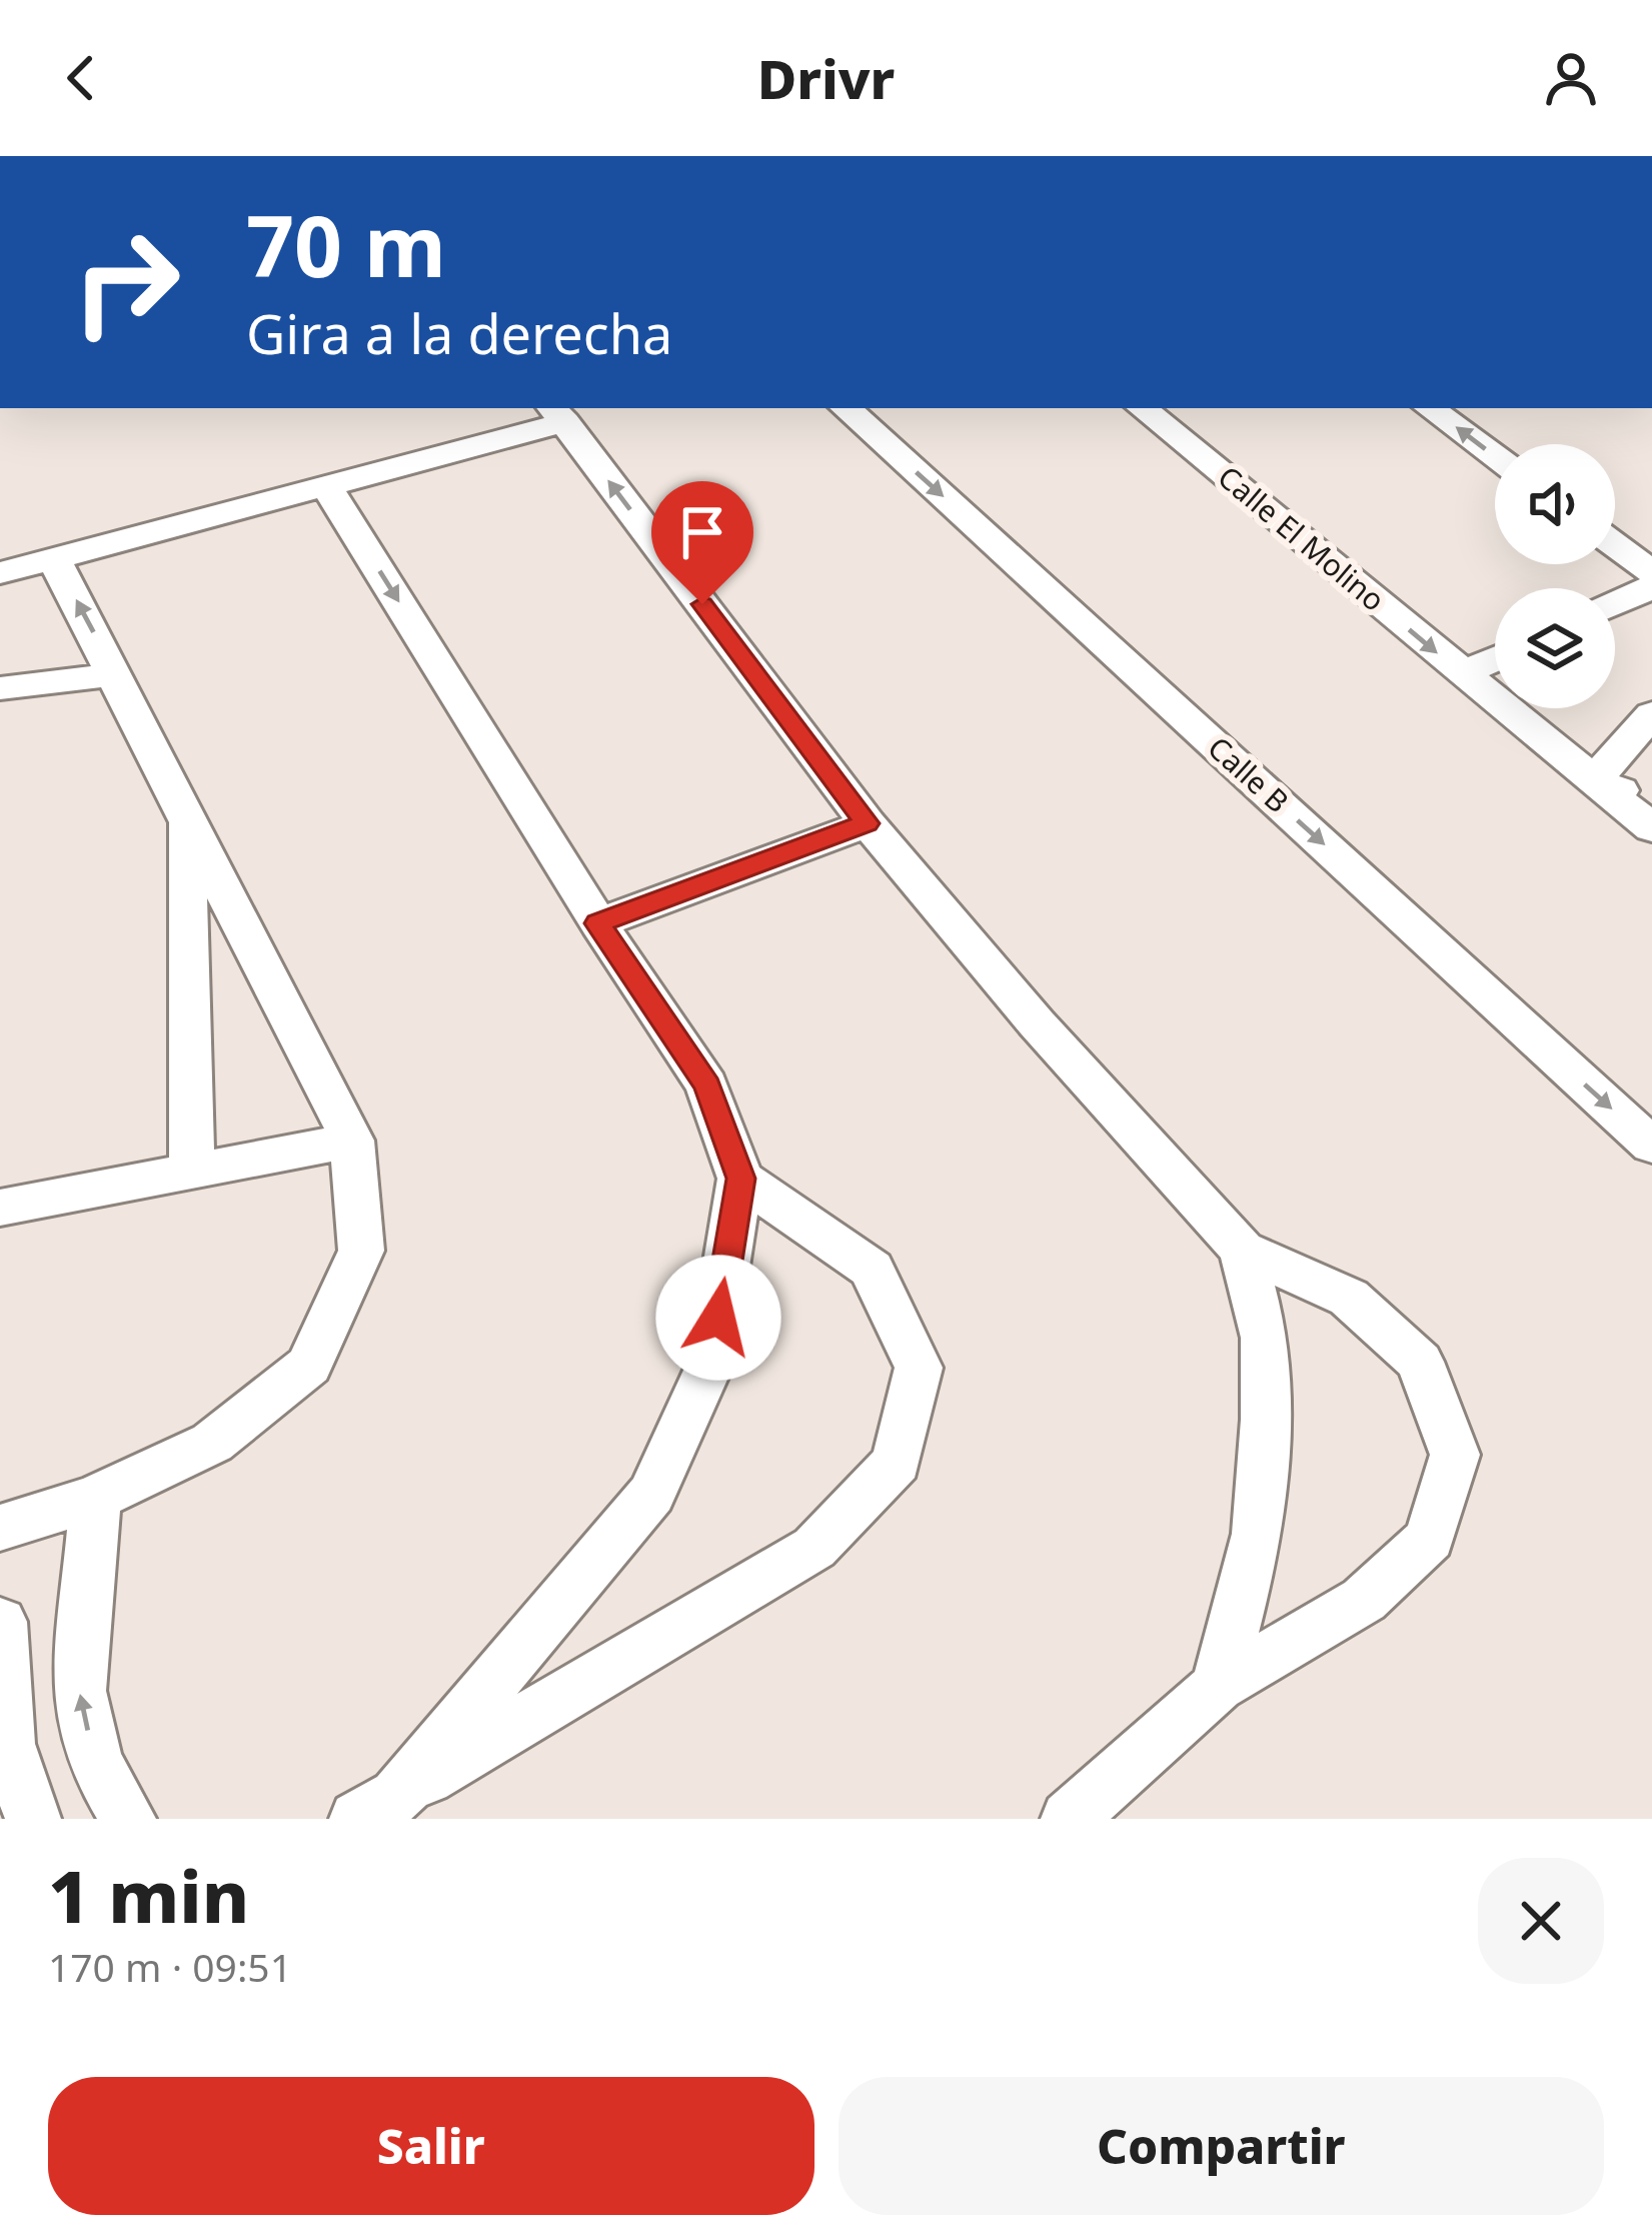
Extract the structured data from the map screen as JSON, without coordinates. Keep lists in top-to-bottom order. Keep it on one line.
{"streets":{"street":["Calle El Molino","Calle B"]},"one_way":["Calle El Molino"],"page":{"header":"Drivr","turn":["70 m","Gira a la derecha"],"heading":["1 min","170 m · 09:51"],"buttons":["Salir","Compartir"]}}
